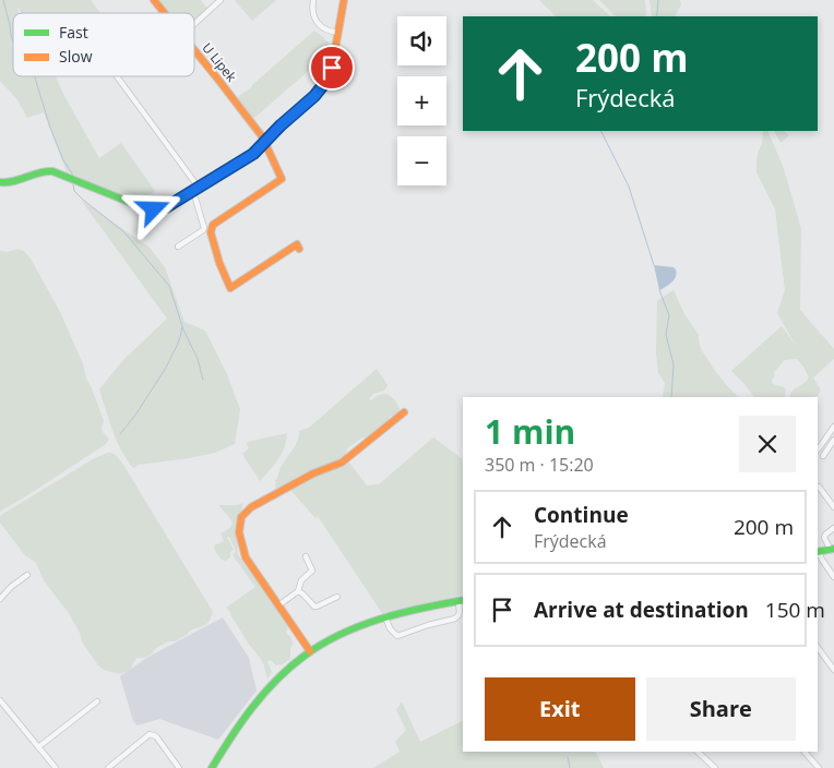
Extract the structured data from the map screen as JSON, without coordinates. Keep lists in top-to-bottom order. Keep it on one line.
{"streets":{"street":["U Lipek"]},"legend":["Fast","Slow"],"page":{"map_buttons":["+","−"],"turn":["200 m","Frýdecká"],"heading":["1 min","350 m · 15:20"],"list":[{"name":"Continue","note":"Frýdecká","value":"200 m"},{"name":"Arrive at destination","value":"150 m"}],"buttons":["Exit","Share"]}}
